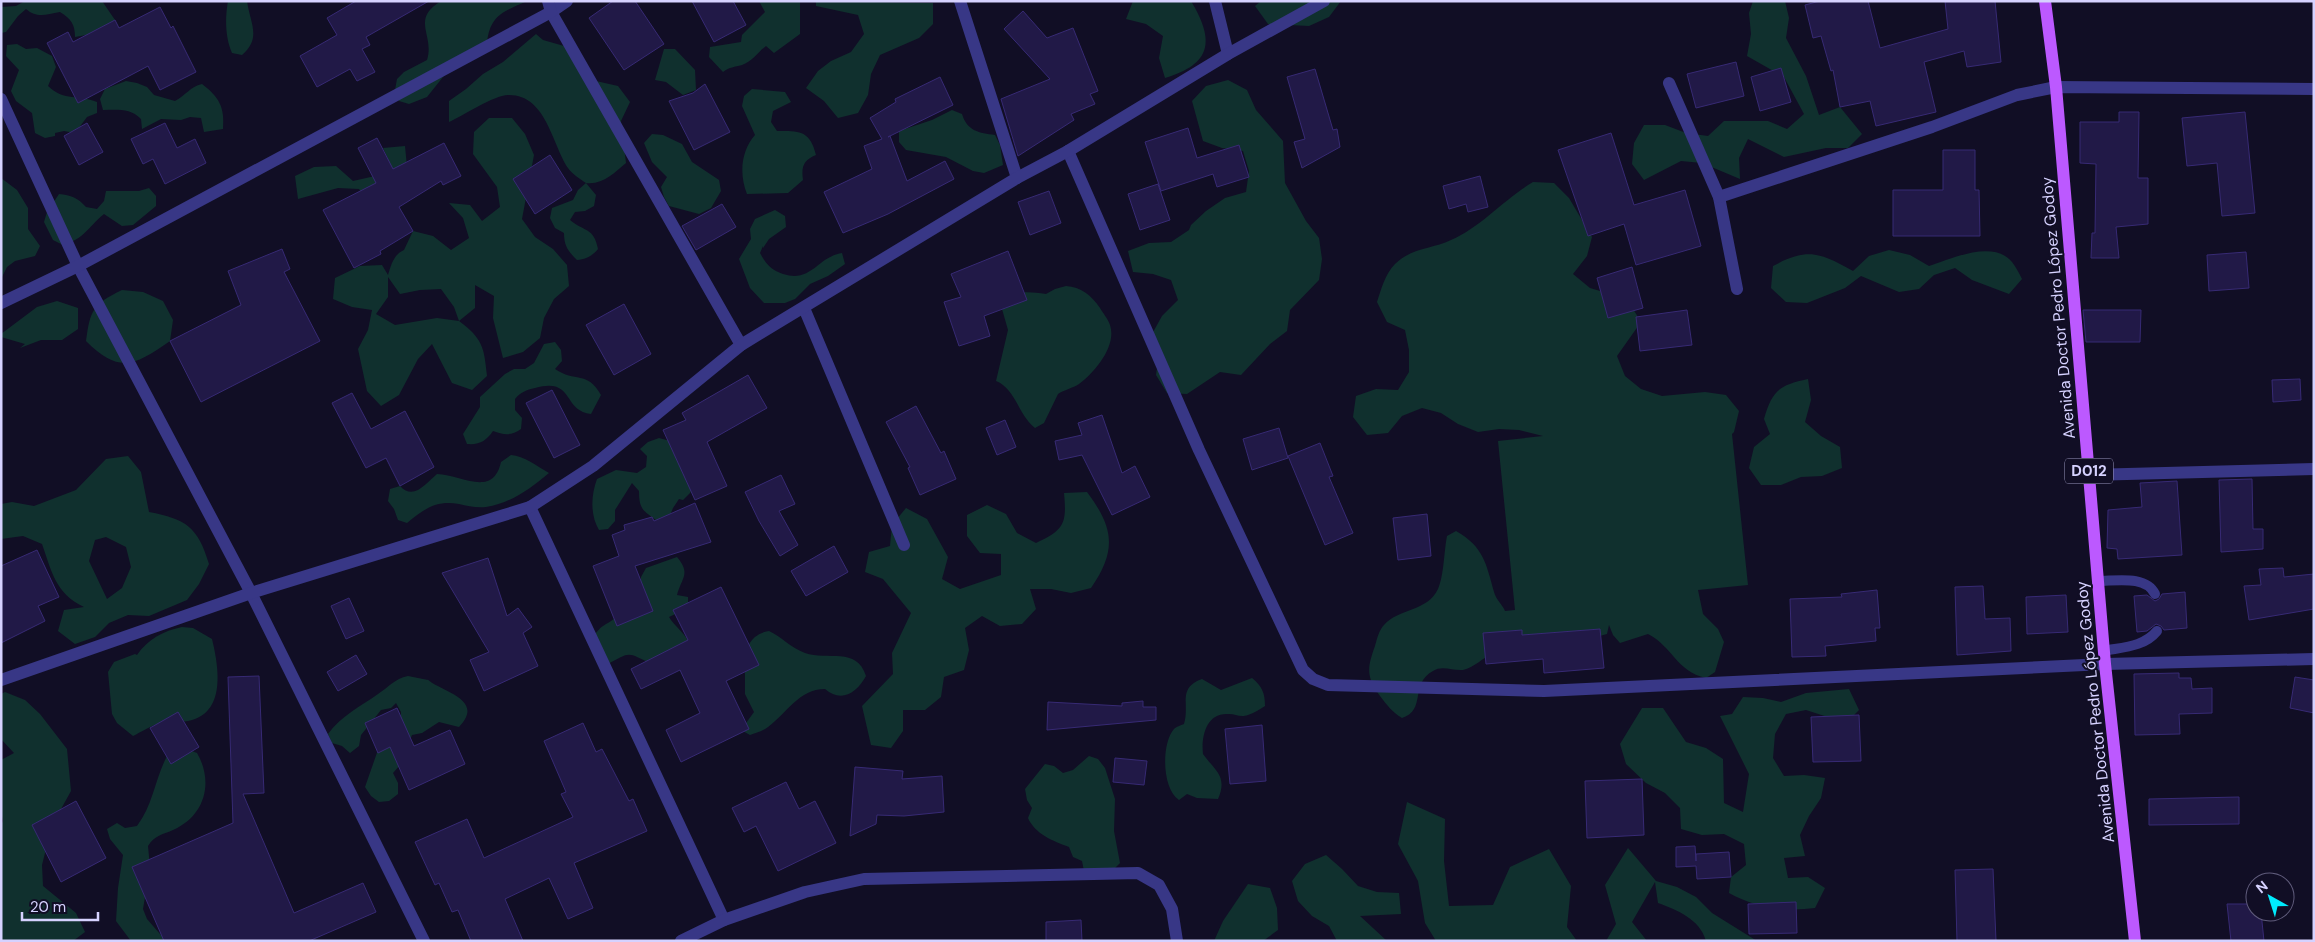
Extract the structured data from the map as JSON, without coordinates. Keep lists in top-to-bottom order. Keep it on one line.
{"streets":{"main road":["Avenida Doctor Pedro López Godoy","D012"]},"scale_bar":"20 m","north":"top left"}
